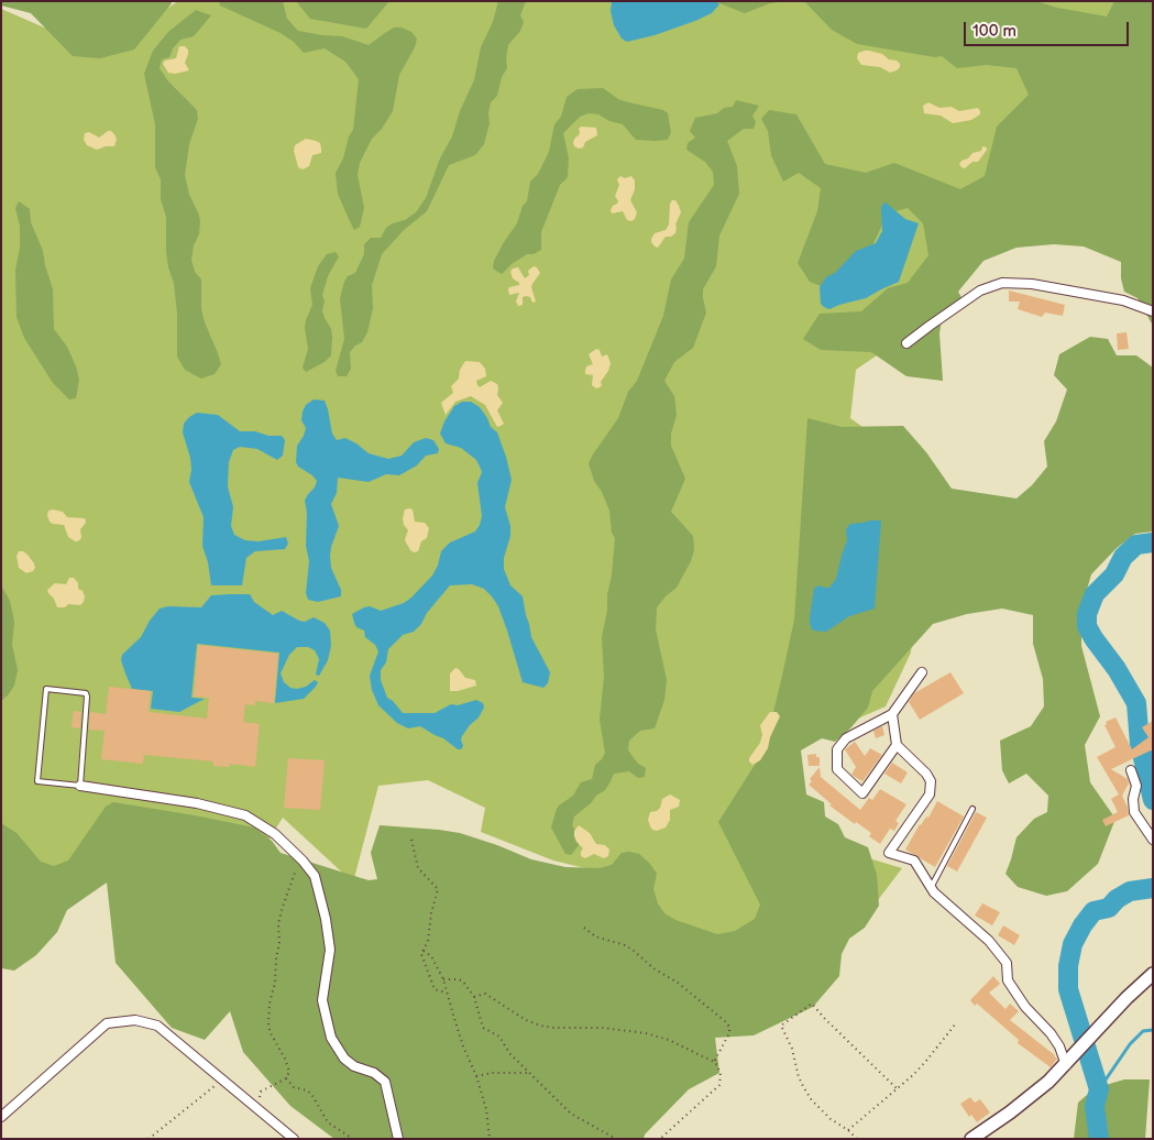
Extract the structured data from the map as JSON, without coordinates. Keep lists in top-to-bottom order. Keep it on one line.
{"scale_bar":"100 m"}
